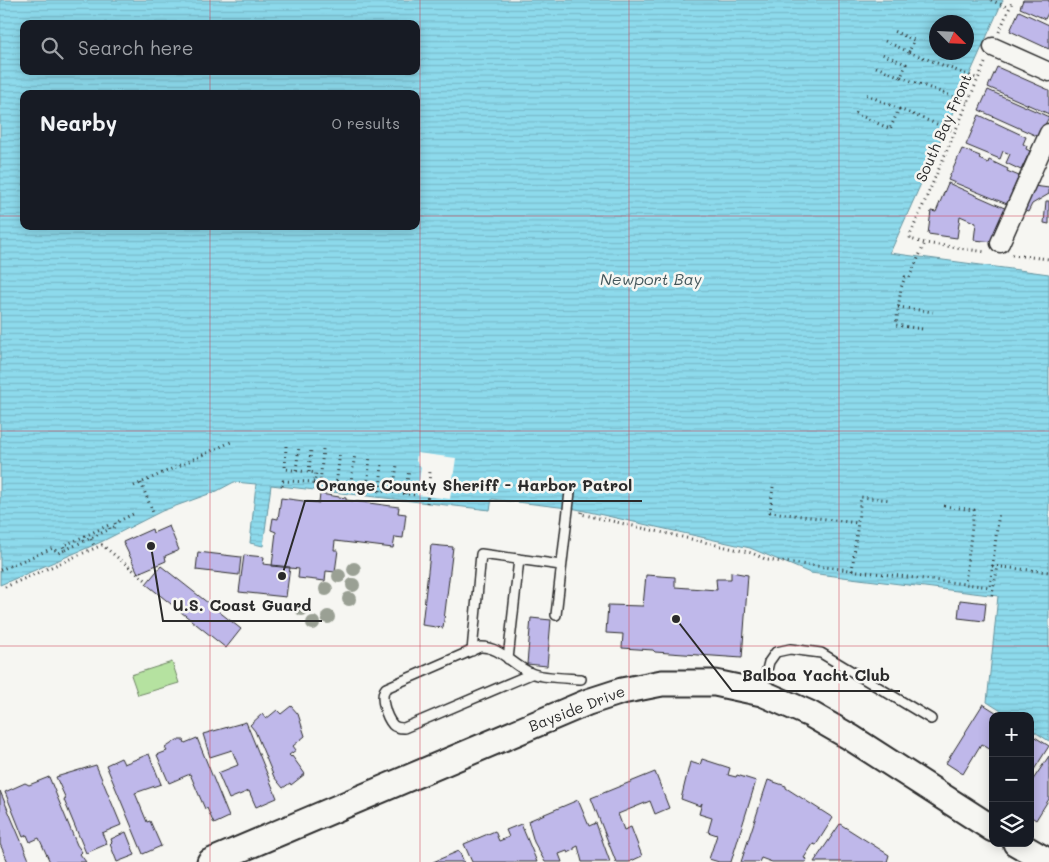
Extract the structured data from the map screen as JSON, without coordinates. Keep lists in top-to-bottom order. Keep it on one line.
{"streets":{"main road":["Bayside Drive"],"path":["South Bay Front"]},"water":["Newport Bay"],"places":["U.S. Coast Guard","Orange County Sheriff - Harbor Patrol","Balboa Yacht Club"],"north":"bottom right","page":{"search":"Search here","heading":["Nearby","0 results"],"map_buttons":["+","−"]}}
